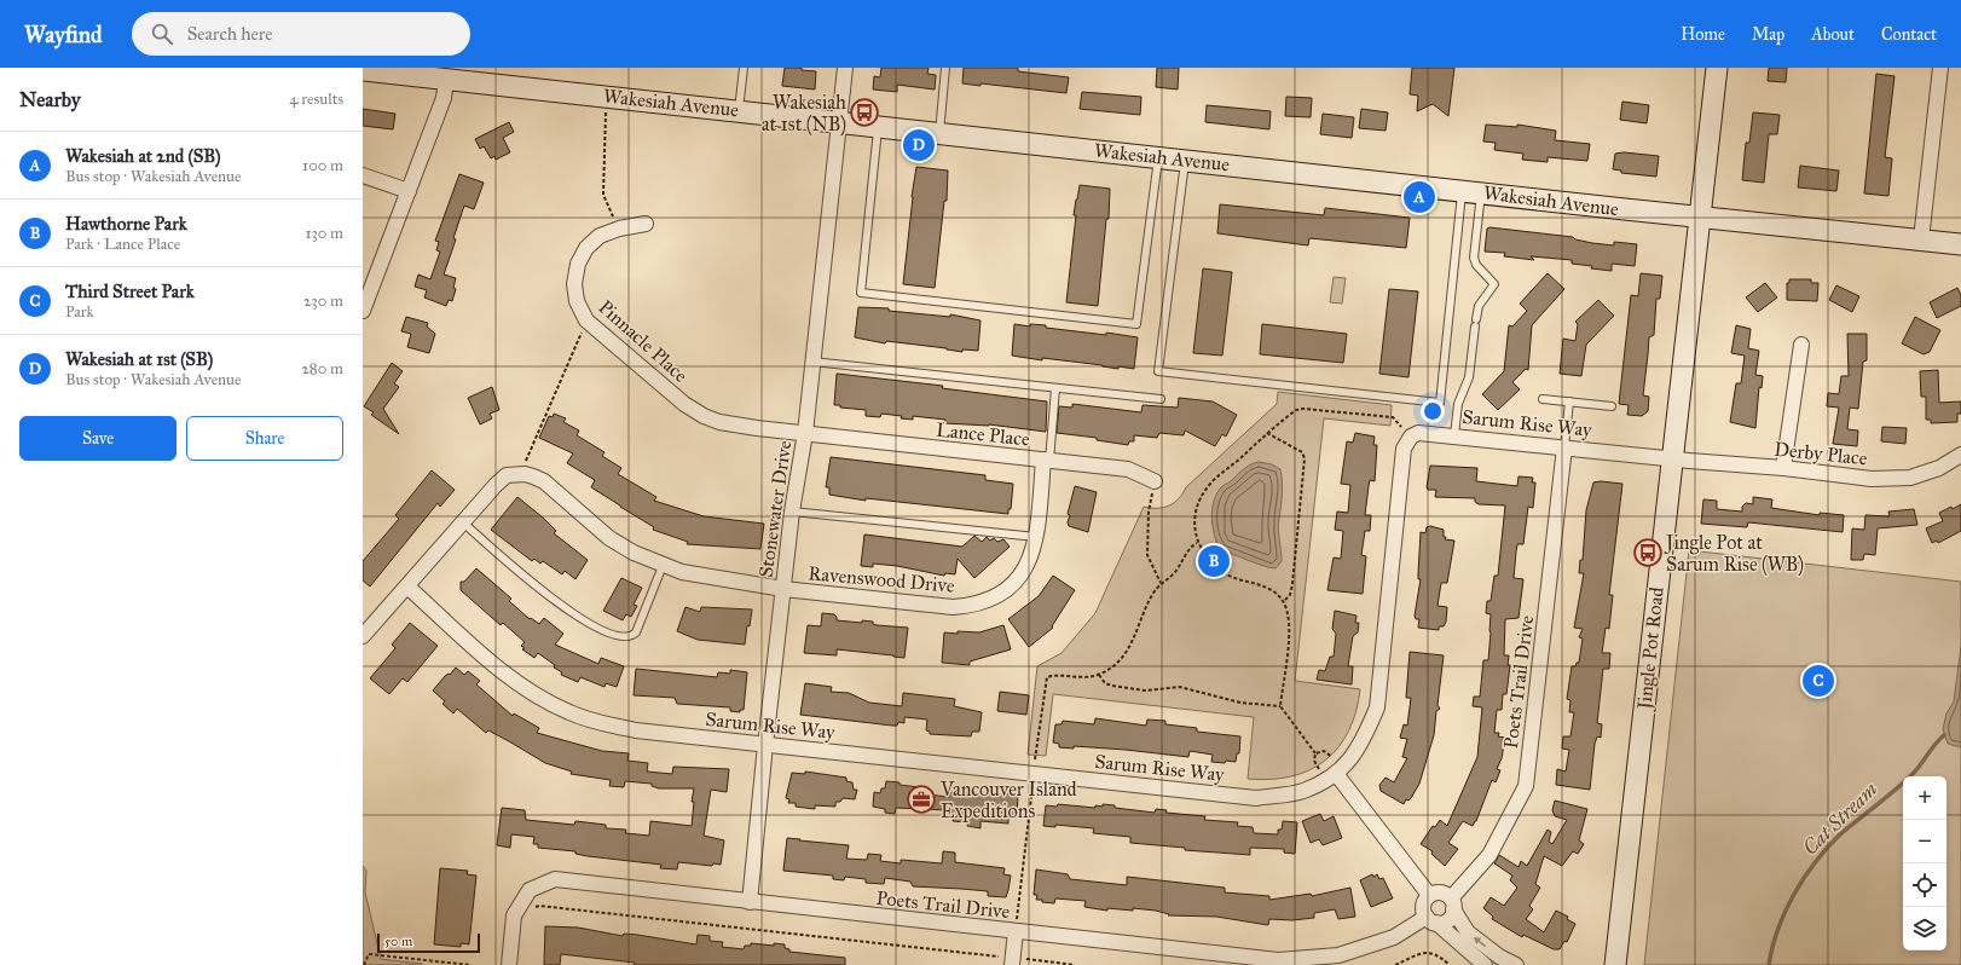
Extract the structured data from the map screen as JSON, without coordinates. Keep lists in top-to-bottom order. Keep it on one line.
{"streets":{"main road":["Wakesiah Avenue","Jingle Pot Road"],"street":["Pinnacle Place","Sarum Rise Way","Lance Place","Derby Place","Stonewater Drive","Ravenswood Drive","Poets Trail Drive"]},"crossings":[["Wakesiah Avenue","Stonewater Drive"],["Wakesiah Avenue","Jingle Pot Road"],["Pinnacle Place","Lance Place"],["Pinnacle Place","Stonewater Drive"],["Sarum Rise Way","Derby Place"],["Sarum Rise Way","Stonewater Drive"],["Sarum Rise Way","Jingle Pot Road"],["Sarum Rise Way","Poets Trail Drive"],["Lance Place","Stonewater Drive"],["Lance Place","Ravenswood Drive"],["Derby Place","Jingle Pot Road"],["Stonewater Drive","Ravenswood Drive"],["Stonewater Drive","Poets Trail Drive"]],"water":["Cat Stream"],"places":{"bus stop":["Wakesiah at 1st (NB)","Jingle Pot at Sarum Rise (WB)"],"office":["Vancouver Island Expeditions"]},"scale_bar":"50 m","page":{"header":"Wayfind","search":"Search here","nav":["Home","Map","About","Contact"],"heading":["Nearby","4 results"],"pins":["D","A","B","C"],"list":[{"mark":"A","name":"Wakesiah at 2nd (SB)","note":"Bus stop · Wakesiah Avenue","value":"100 m"},{"mark":"B","name":"Hawthorne Park","note":"Park · Lance Place","value":"130 m"},{"mark":"C","name":"Third Street Park","note":"Park","value":"230 m"},{"mark":"D","name":"Wakesiah at 1st (SB)","note":"Bus stop · Wakesiah Avenue","value":"280 m"}],"buttons":["Save","Share"],"map_buttons":["+","−"],"scale":"50 m"}}
